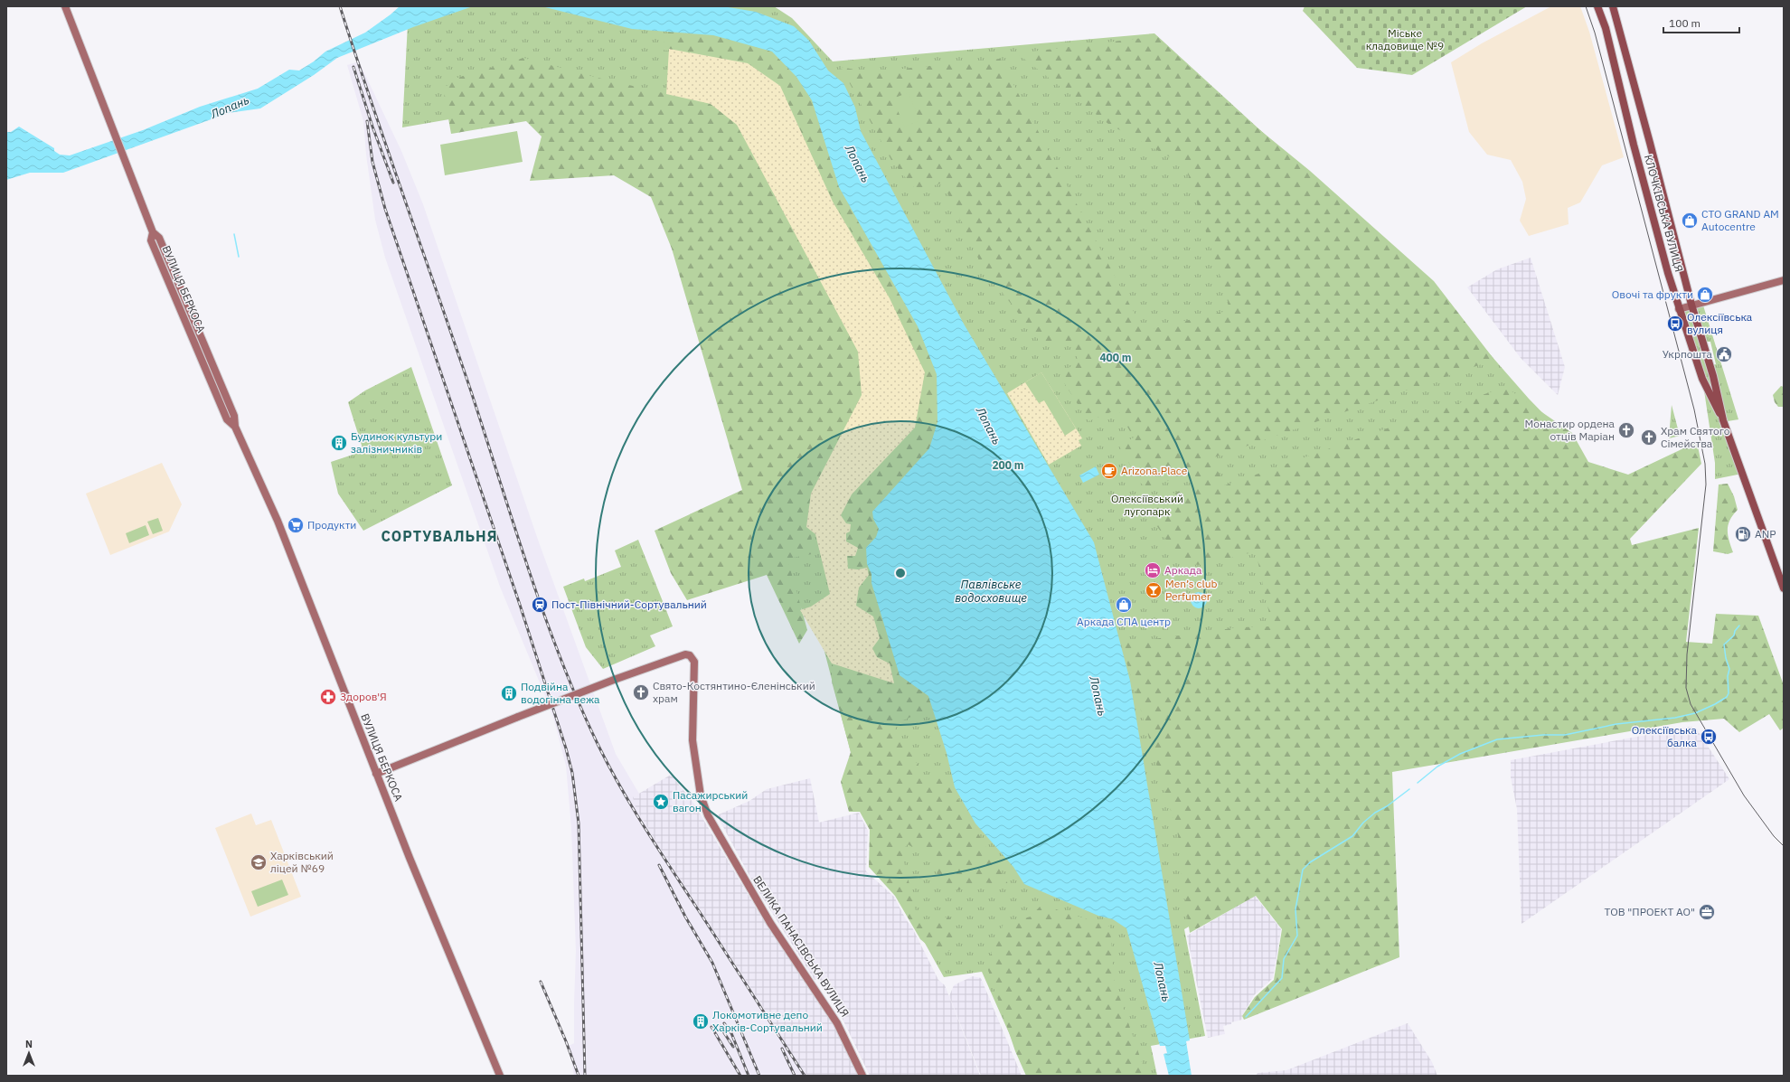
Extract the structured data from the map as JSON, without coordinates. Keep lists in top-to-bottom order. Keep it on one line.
{"streets":{"main road":["КЛОЧКІВСЬКА ВУЛИЦЯ"],"street":["ВУЛИЦЯ БЕРКОСА","ВЕЛИКА ПАНАСІВСЬКА ВУЛИЦЯ"]},"crossings":[["ВУЛИЦЯ БЕРКОСА","ВЕЛИКА ПАНАСІВСЬКА ВУЛИЦЯ"]],"districts":["СОРТУВАЛЬНЯ"],"water":["Лопань","Павлівське водосховище"],"parks":["Міське кладовище №9","Олексіївський лугопарк"],"places":{"shop":["СТО GRAND AM Autocentre","Овочі та фрукти","Аркада СПА центр"],"bus stop":["Олексіївська вулиця","Олексіївська балка"],"public building":["Укрпошта"],"church":["Монастир ордена отців Маріан","Храм Святого Сімейства","Свято-Костянтино-Єленінський храм"],"building":["Будинок культури залізничників","Подвійна водогінна вежа","Локомотивне депо Харків-Сортувальний"],"cafe":["Arizona.Place"],"supermarket":["Продукти"],"fuel station":["ANP"],"hotel":["Аркада"],"bar":["Men’s club Perfumer"],"station":["Пост-Північний-Сортувальний"],"pharmacy":["Здоров'Я"],"place":["Пасажирський вагон"],"school or university":["Харківський ліцей №69"],"office":["ТОВ \"ПРОЕКТ АО\""]},"scale_bar":"100 m","north":"top","rings":["400 m","200 m"]}
